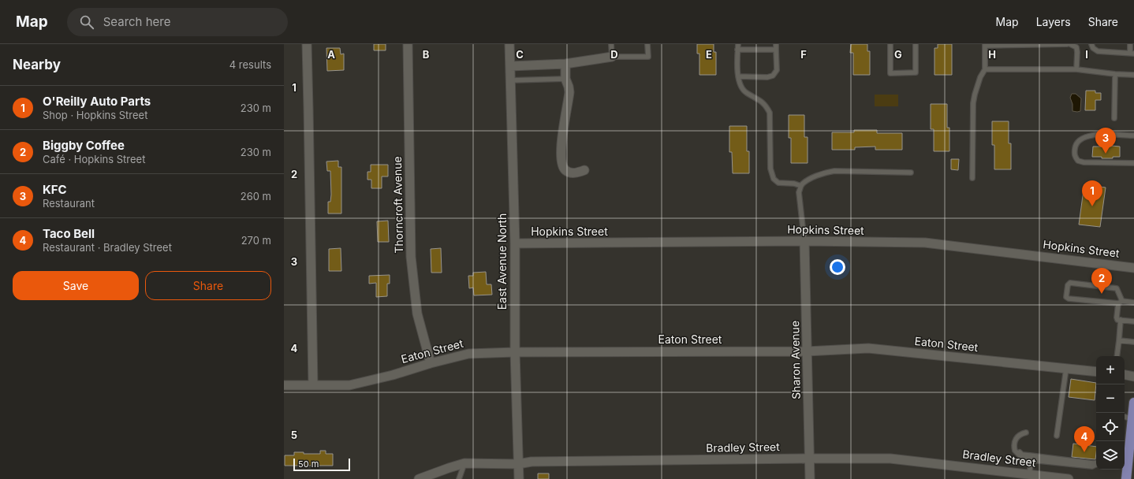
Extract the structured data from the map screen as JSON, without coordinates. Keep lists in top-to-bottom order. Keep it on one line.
{"streets":{"street":["Thorncroft Avenue","Hopkins Street","East Avenue North","Eaton Street","Sharon Avenue","Bradley Street"]},"crossings":[["Thorncroft Avenue","Eaton Street"],["Hopkins Street","East Avenue North"],["Hopkins Street","Sharon Avenue"],["East Avenue North","Eaton Street"],["East Avenue North","Bradley Street"],["Eaton Street","Sharon Avenue"],["Sharon Avenue","Bradley Street"]],"scale_bar":"50 m","page":{"header":"Map","search":"Search here","nav":["Map","Layers","Share"],"heading":["Nearby","4 results"],"list":[{"mark":"1","name":"O'Reilly Auto Parts","note":"Shop · Hopkins Street","value":"230 m"},{"mark":"2","name":"Biggby Coffee","note":"Café · Hopkins Street","value":"230 m"},{"mark":"3","name":"KFC","note":"Restaurant","value":"260 m"},{"mark":"4","name":"Taco Bell","note":"Restaurant · Bradley Street","value":"270 m"}],"pins":["3","1","2","4"],"buttons":["Save","Share"],"map_buttons":["+","−"],"scale":"50 m"},"grid":{"columns":["A","B","C","D","E","F","G","H","I"],"rows":["1","2","3","4","5"]}}
